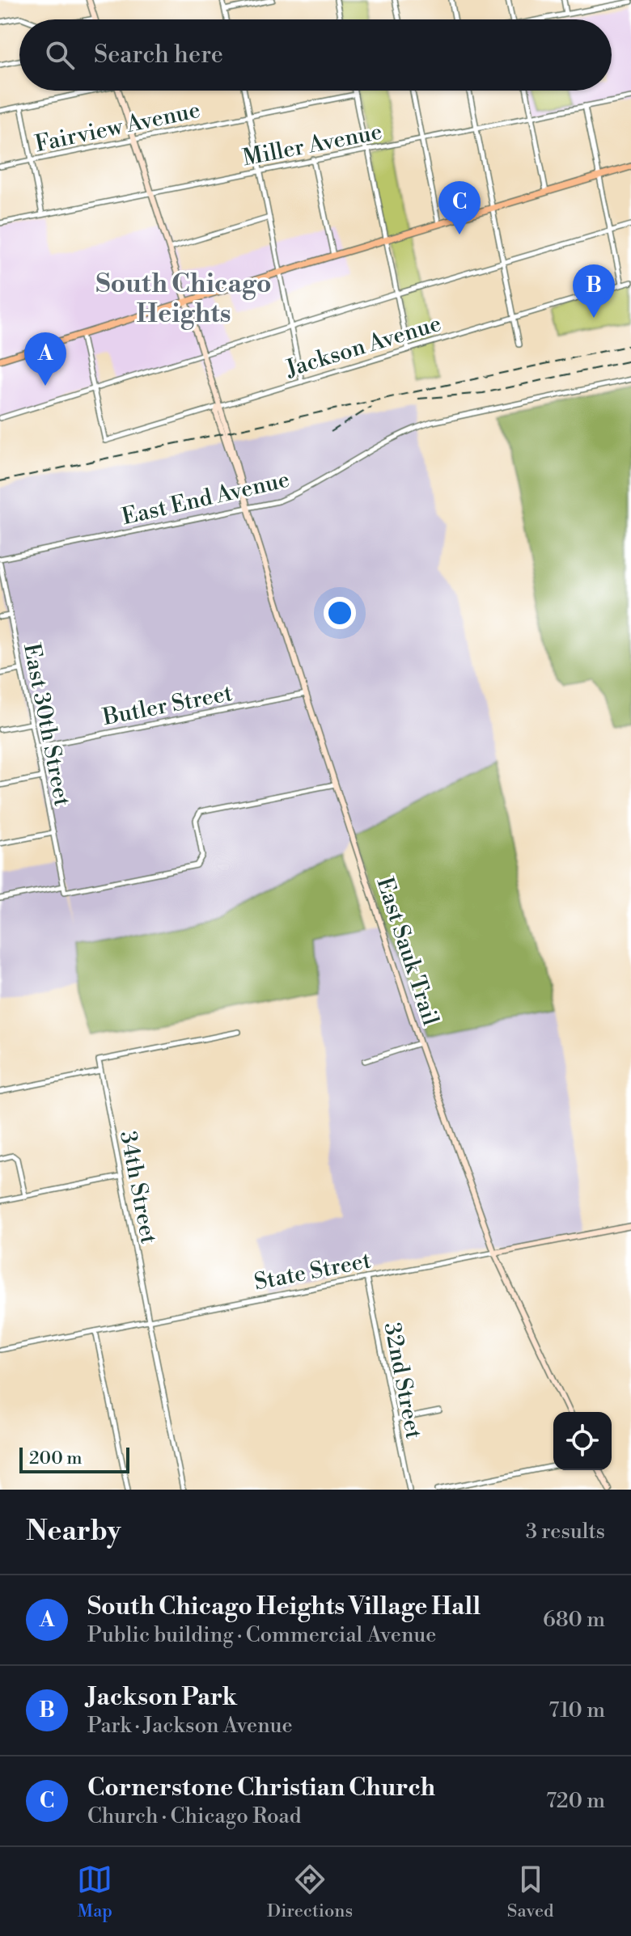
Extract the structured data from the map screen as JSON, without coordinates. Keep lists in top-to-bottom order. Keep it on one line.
{"streets":{"main road":["East Sauk Trail","State Street"],"street":["Fairview Avenue","Miller Avenue","Jackson Avenue","East End Avenue","Butler Street","East 30th Street","34th Street","32nd Street"]},"crossings":[["Fairview Avenue","East Sauk Trail"],["Miller Avenue","East Sauk Trail"],["Jackson Avenue","East Sauk Trail"],["East End Avenue","East 30th Street"],["East End Avenue","East Sauk Trail"],["Butler Street","East 30th Street"],["Butler Street","East Sauk Trail"],["East 30th Street","East Sauk Trail"],["East Sauk Trail","State Street"],["34th Street","State Street"],["State Street","32nd Street"]],"districts":["South Chicago Heights"],"scale_bar":"200 m","page":{"search":"Search here","pins":["C","B","A"],"scale":"200 m","heading":["Nearby","3 results"],"list":[{"mark":"A","name":"South Chicago Heights Village Hall","note":"Public building · Commercial Avenue","value":"680 m"},{"mark":"B","name":"Jackson Park","note":"Park · Jackson Avenue","value":"710 m"},{"mark":"C","name":"Cornerstone Christian Church","note":"Church · Chicago Road","value":"720 m"}],"nav":["Map","Directions","Saved"]}}
